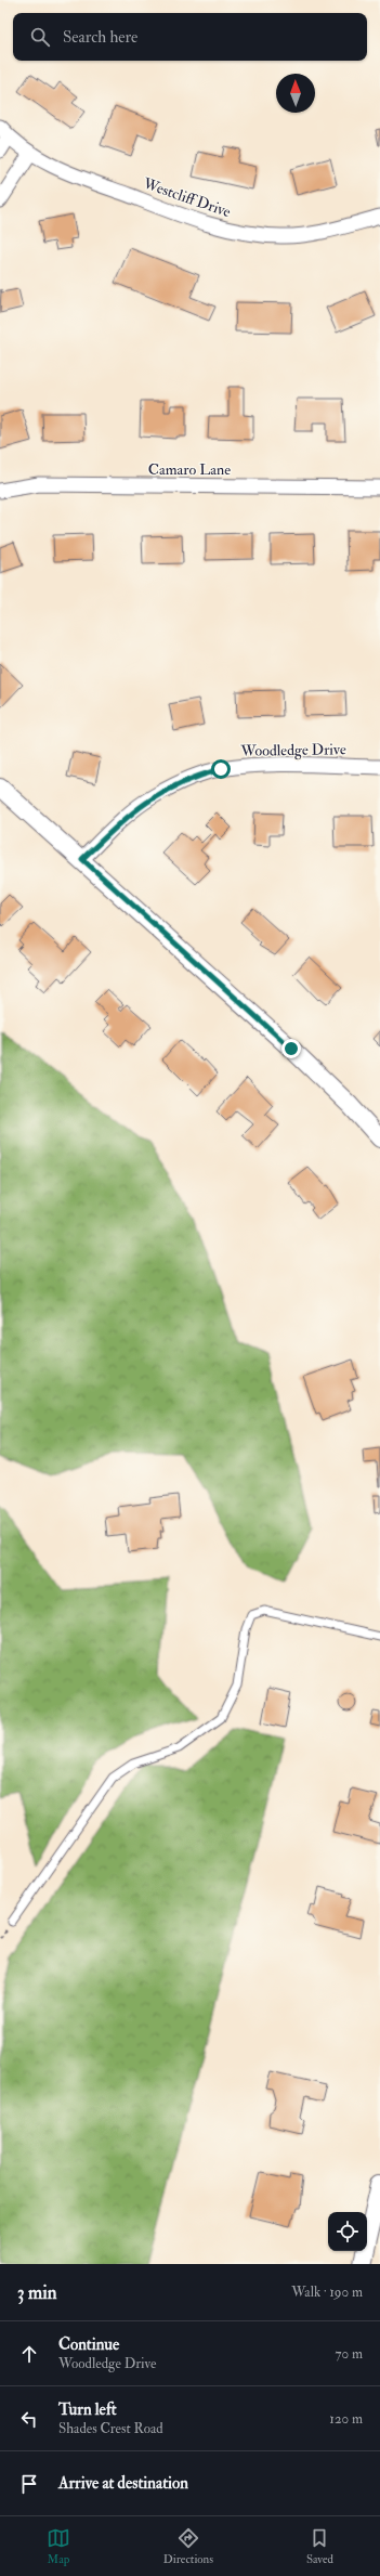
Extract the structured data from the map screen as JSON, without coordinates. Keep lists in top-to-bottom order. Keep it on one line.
{"streets":{"street":["Westcliff Drive","Camaro Lane","Woodledge Drive"]},"north":"top","page":{"search":"Search here","heading":["3 min","Walk · 190 m"],"list":[["Continue","Woodledge Drive","70 m"],["Turn left","Shades Crest Road","120 m"],"Arrive at destination"],"nav":["Map","Directions","Saved"]}}
